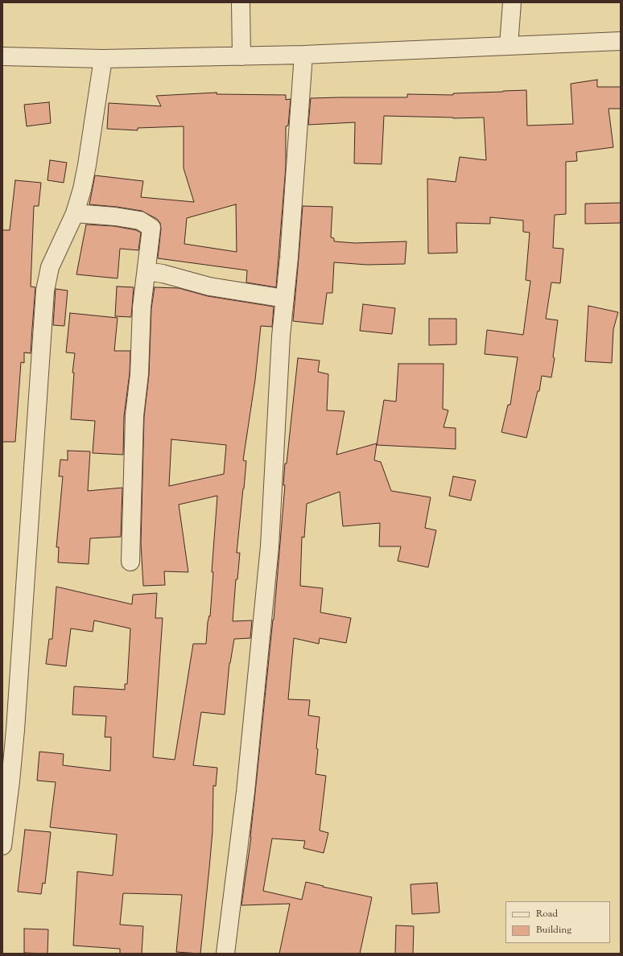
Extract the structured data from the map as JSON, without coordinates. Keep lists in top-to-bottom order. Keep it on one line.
{"legend":["Road","Building"]}
